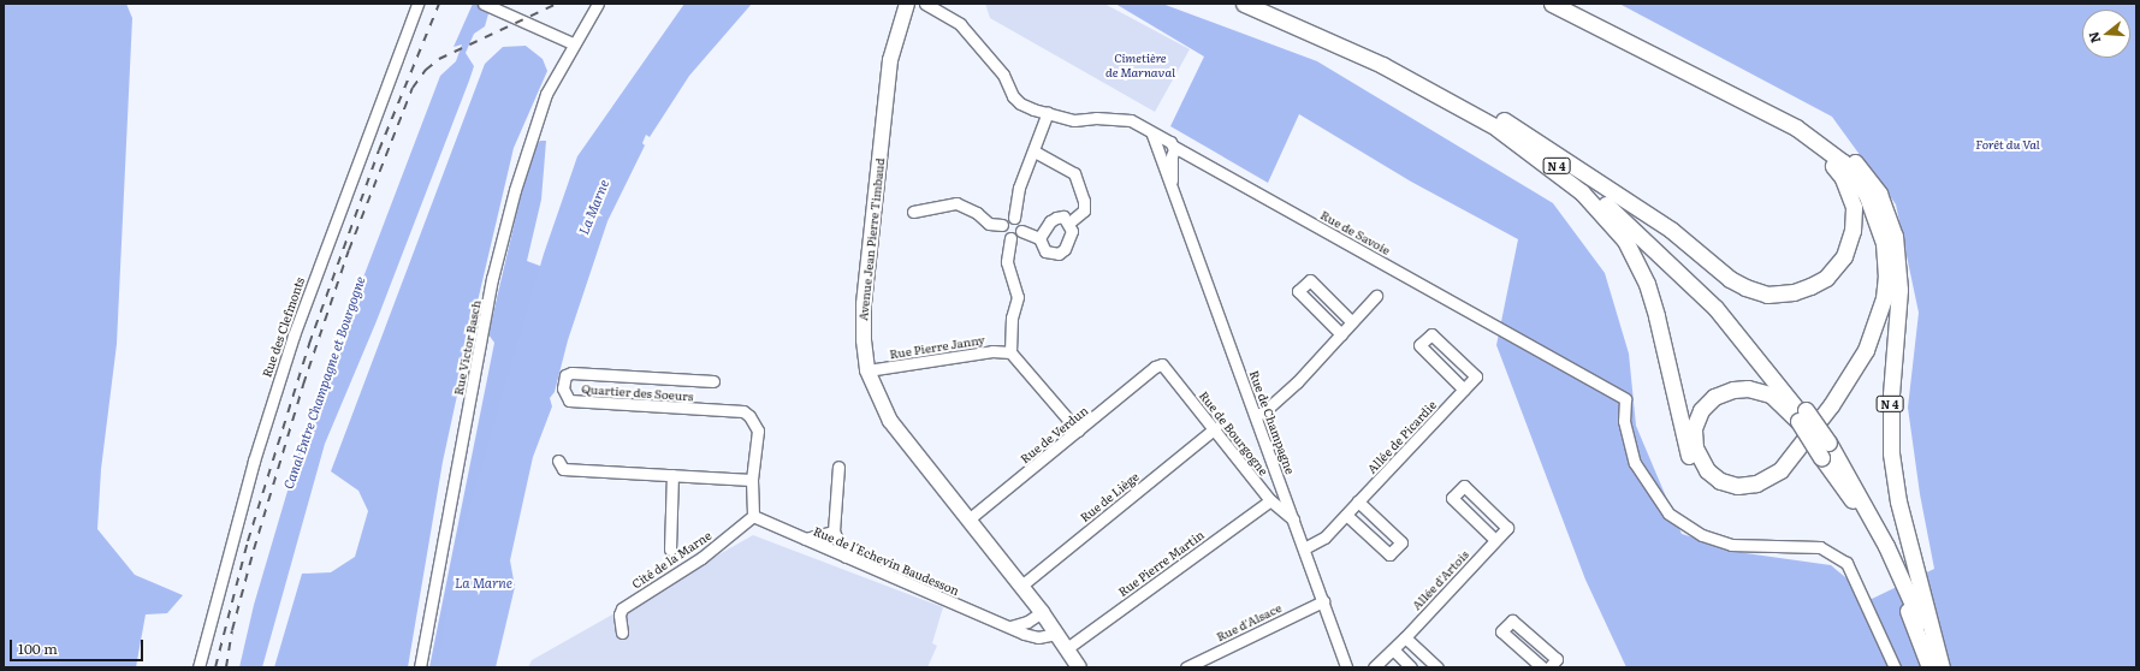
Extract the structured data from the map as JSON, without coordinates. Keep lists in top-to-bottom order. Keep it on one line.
{"streets":{"highway":["N 4"],"main road":["Avenue Jean Pierre Timbaud"],"street":["Rue de Savoie","Rue des Clefmonts","Rue Pierre Janny","Rue Victor Basch","Quartier des Soeurs","Rue de Champagne","Rue de Bourgogne","Rue de Verdun","Allée de Picardie","Rue de Liège","Cité de la Marne","Rue de l'Echevin Baudesson","Rue Pierre Martin","Allée d'Artois","Rue d'Alsace"]},"crossings":[["Rue de Savoie","Rue de Champagne"],["Avenue Jean Pierre Timbaud","Rue Pierre Janny"],["Avenue Jean Pierre Timbaud","Rue de Verdun"],["Avenue Jean Pierre Timbaud","Rue de Liège"],["Avenue Jean Pierre Timbaud","Rue de l'Echevin Baudesson"],["Avenue Jean Pierre Timbaud","Rue Pierre Martin"],["Quartier des Soeurs","Cité de la Marne"],["Quartier des Soeurs","Rue de l'Echevin Baudesson"],["Rue de Champagne","Rue de Bourgogne"],["Rue de Champagne","Allée de Picardie"],["Rue de Champagne","Rue d'Alsace"],["Rue de Bourgogne","Rue de Verdun"],["Rue de Bourgogne","Rue de Liège"],["Rue de Bourgogne","Rue Pierre Martin"],["Cité de la Marne","Rue de l'Echevin Baudesson"]],"water":["La Marne","Canal Entre Champagne et Bourgogne"],"parks":["Cimetière de Marnaval","Forêt du Val"],"scale_bar":"100 m","north":"left"}
